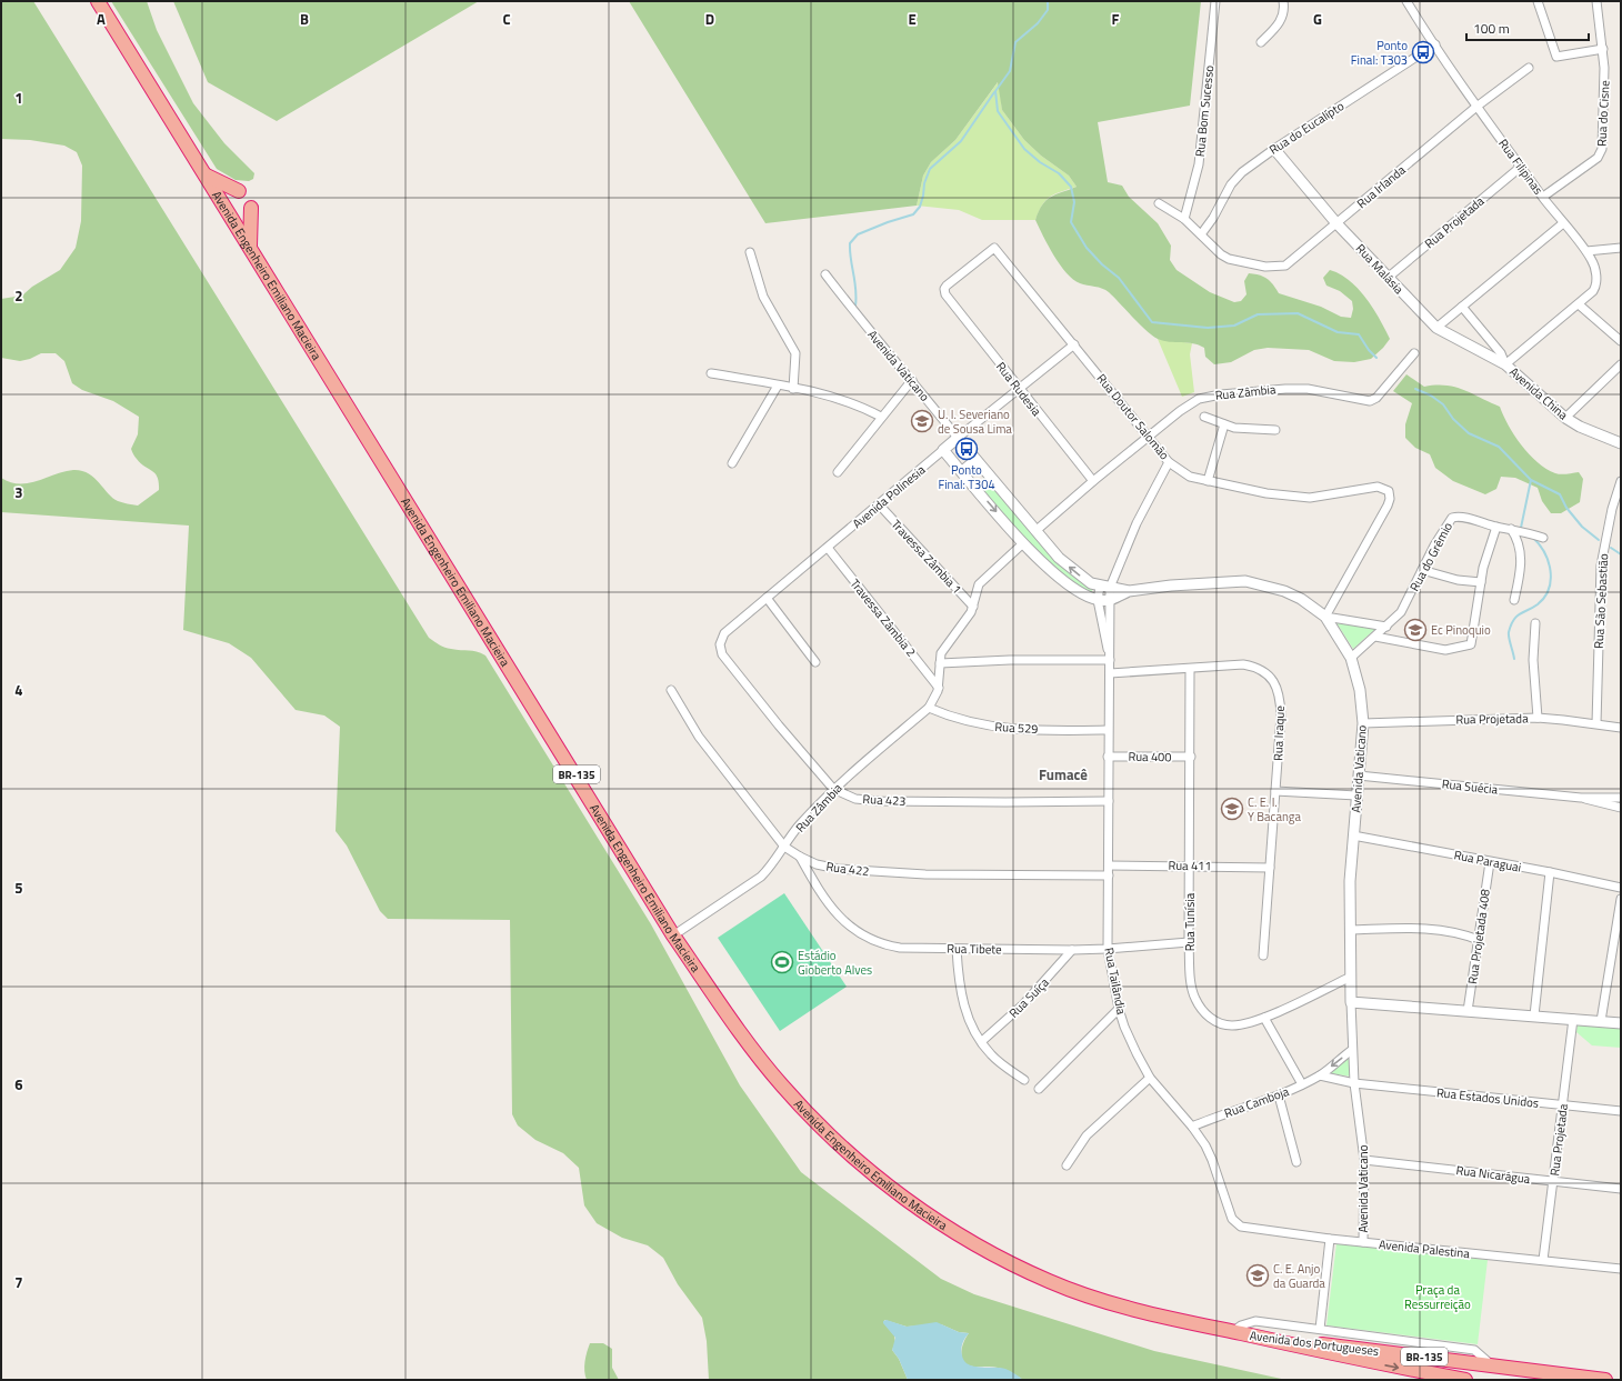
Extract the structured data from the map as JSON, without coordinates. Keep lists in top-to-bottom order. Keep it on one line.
{"streets":{"highway":["Avenida Engenheiro Emiliano Macieira","BR-135","Avenida dos Portugueses"],"street":["Rua Bom Sucesso","Rua do Cisne","Rua do Eucalípto","Rua Filipinas","Rua Irlanda","Rua Projetada","Rua Malásia","Avenida Vaticano","Rua Rudesia","Rua Zâmbia","Avenida China","Rua Doutor Salomão","Avenida Polinesia","Travessa Zâmbia 1","Rua do Grêmio","Rua São Sebastião","Travessa Zâmbia 2","Rua 529","Rua Iraque","Rua 400","Rua Suécia","Rua 423","Rua Paraguai","Rua 411","Rua 422","Rua Tunísia","Rua Projetada 408","Rua Tibete","Rua Tailândia","Rua Suíça","Rua Estados Unidos","Rua Camboja","Rua Nicarágua","Avenida Palestina"]},"crossings":[["Rua do Cisne","Rua Filipinas"],["Rua do Eucalípto","Rua Filipinas"],["Rua do Eucalípto","Rua Irlanda"],["Rua do Eucalípto","Rua Malásia"],["Rua Filipinas","Rua Irlanda"],["Rua Filipinas","Rua Projetada"],["Rua Irlanda","Rua Malásia"],["Rua Projetada","Rua Malásia"],["Rua Projetada","Avenida Vaticano"],["Rua Projetada","Rua São Sebastião"],["Rua Projetada","Rua Estados Unidos"],["Rua Projetada","Rua Nicarágua"],["Rua Projetada","Avenida Palestina"],["Rua Malásia","Avenida China"],["Avenida Engenheiro Emiliano Macieira","Rua Zâmbia"],["Avenida Engenheiro Emiliano Macieira","Avenida dos Portugueses"],["Avenida Vaticano","Rua Zâmbia"],["Avenida Vaticano","Rua Doutor Salomão"],["Avenida Vaticano","Avenida Polinesia"],["Avenida Vaticano","Rua do Grêmio"],["Avenida Vaticano","Rua Suécia"],["Avenida Vaticano","Rua Paraguai"],["Avenida Vaticano","Rua Tunísia"],["Avenida Vaticano","Rua Tailândia"],["Avenida Vaticano","Rua Estados Unidos"],["Avenida Vaticano","Rua Camboja"],["Avenida Vaticano","Rua Nicarágua"],["Avenida Vaticano","Avenida Palestina"],["Rua Rudesia","Rua Zâmbia"],["Rua Rudesia","Rua Doutor Salomão"],["Rua Rudesia","Avenida Polinesia"],["Rua Zâmbia","Rua Doutor Salomão"],["Rua Zâmbia","Travessa Zâmbia 1"],["Rua Zâmbia","Travessa Zâmbia 2"],["Rua Zâmbia","Rua 529"],["Rua Zâmbia","Rua 423"],["Rua Zâmbia","Rua 422"],["Rua Doutor Salomão","Avenida Polinesia"],["Avenida Polinesia","Travessa Zâmbia 1"],["Avenida Polinesia","Travessa Zâmbia 2"],["Avenida Polinesia","Rua 423"],["Rua 529","Rua Tailândia"],["Rua Iraque","Rua 411"],["Rua Iraque","Rua Tunísia"],["Rua Iraque","Rua Tailândia"],["Rua 400","Rua Tunísia"],["Rua 400","Rua Tailândia"],["Rua 423","Rua Tailândia"],["Rua Paraguai","Rua Projetada 408"],["Rua 411","Rua Tunísia"],["Rua 411","Rua Tailândia"],["Rua 422","Rua Tibete"],["Rua 422","Rua Tailândia"],["Rua Tunísia","Rua Tibete"],["Rua Tibete","Rua Tailândia"],["Rua Tibete","Rua Suíça"],["Rua Tailândia","Rua Camboja"],["Rua Tailândia","Avenida Palestina"]],"districts":["Fumacê"],"parks":["Praça da Ressurreição"],"places":{"bus stop":["Ponto Final: T303","Ponto Final: T304"],"school or university":["U. I. Severiano de Sousa Lima","Ec Pinoquio","C. E. I. Y Bacanga","C. E. Anjo da Guarda"],"sports":["Estádio Gioberto Alves"]},"scale_bar":"100 m","grid":{"columns":["A","B","C","D","E","F","G"],"rows":["1","2","3","4","5","6","7"]}}
